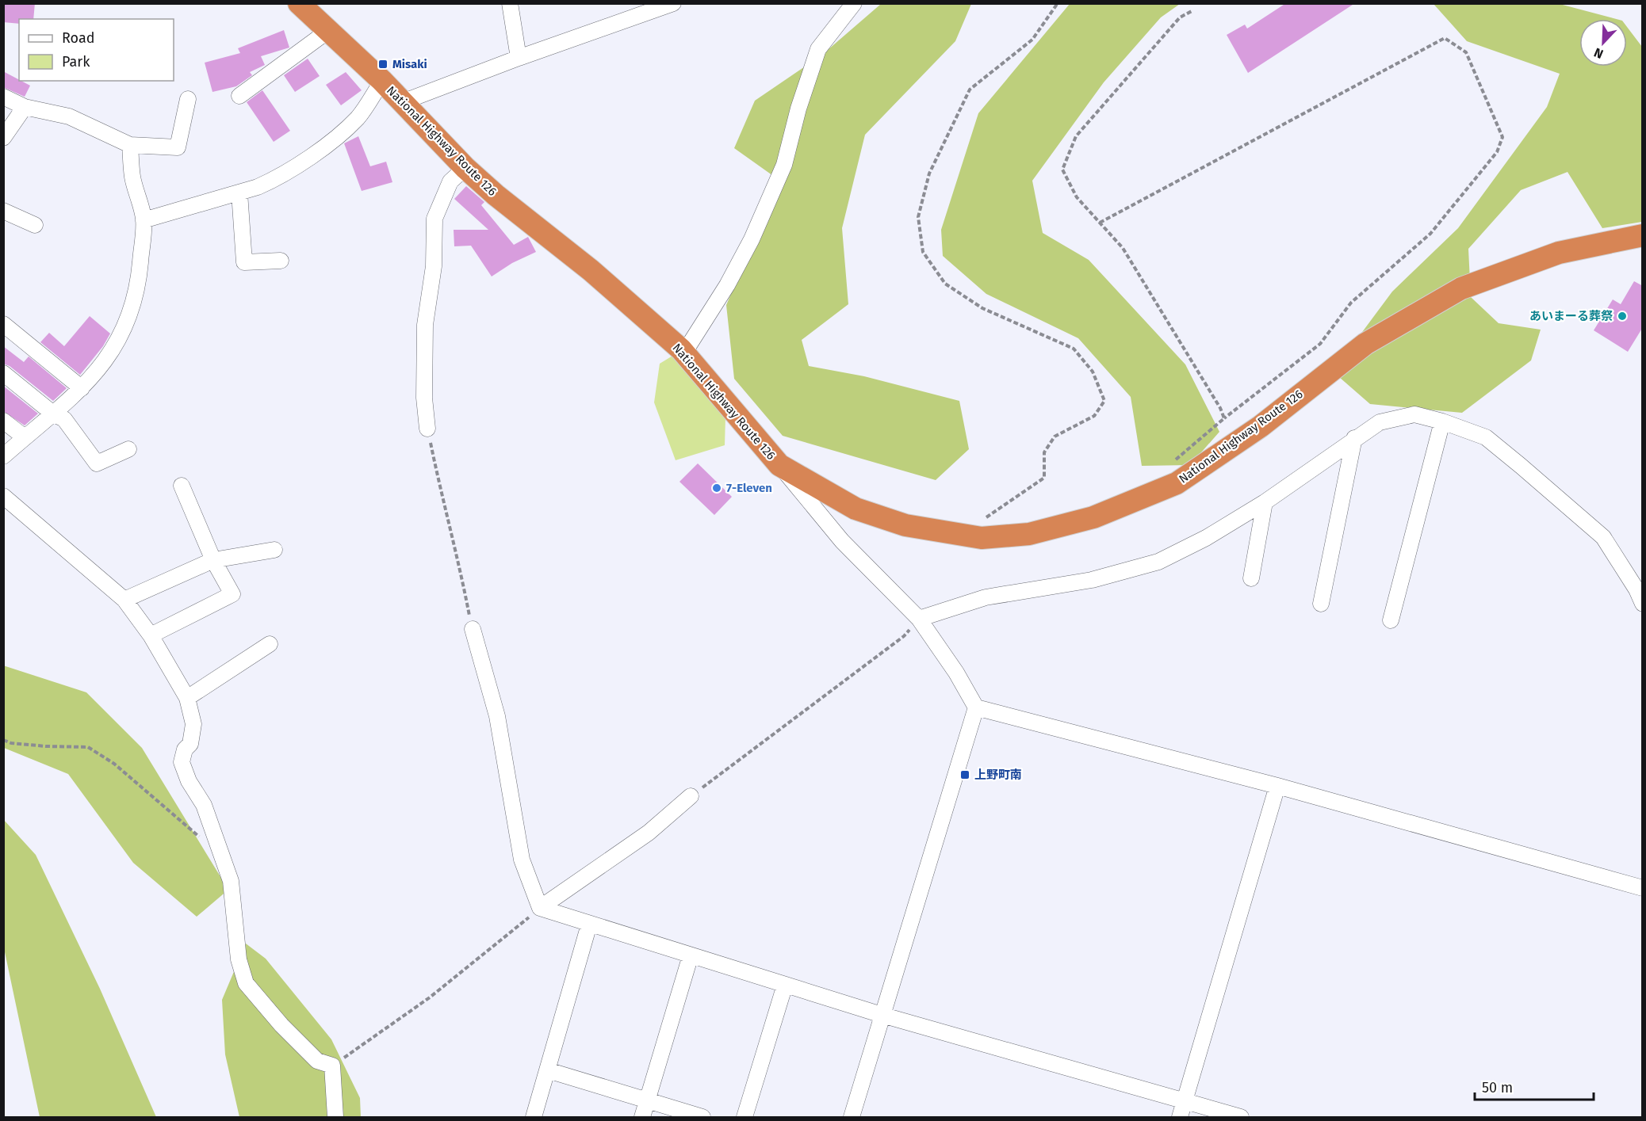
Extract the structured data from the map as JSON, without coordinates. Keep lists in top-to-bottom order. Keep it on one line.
{"streets":{"highway":["National Highway Route 126"]},"places":{"transit":["Misaki","上野町南"],"other":["あいまーる葬祭","7-Eleven"]},"legend":["Road","Park"],"scale_bar":"50 m","north":"bottom left"}
